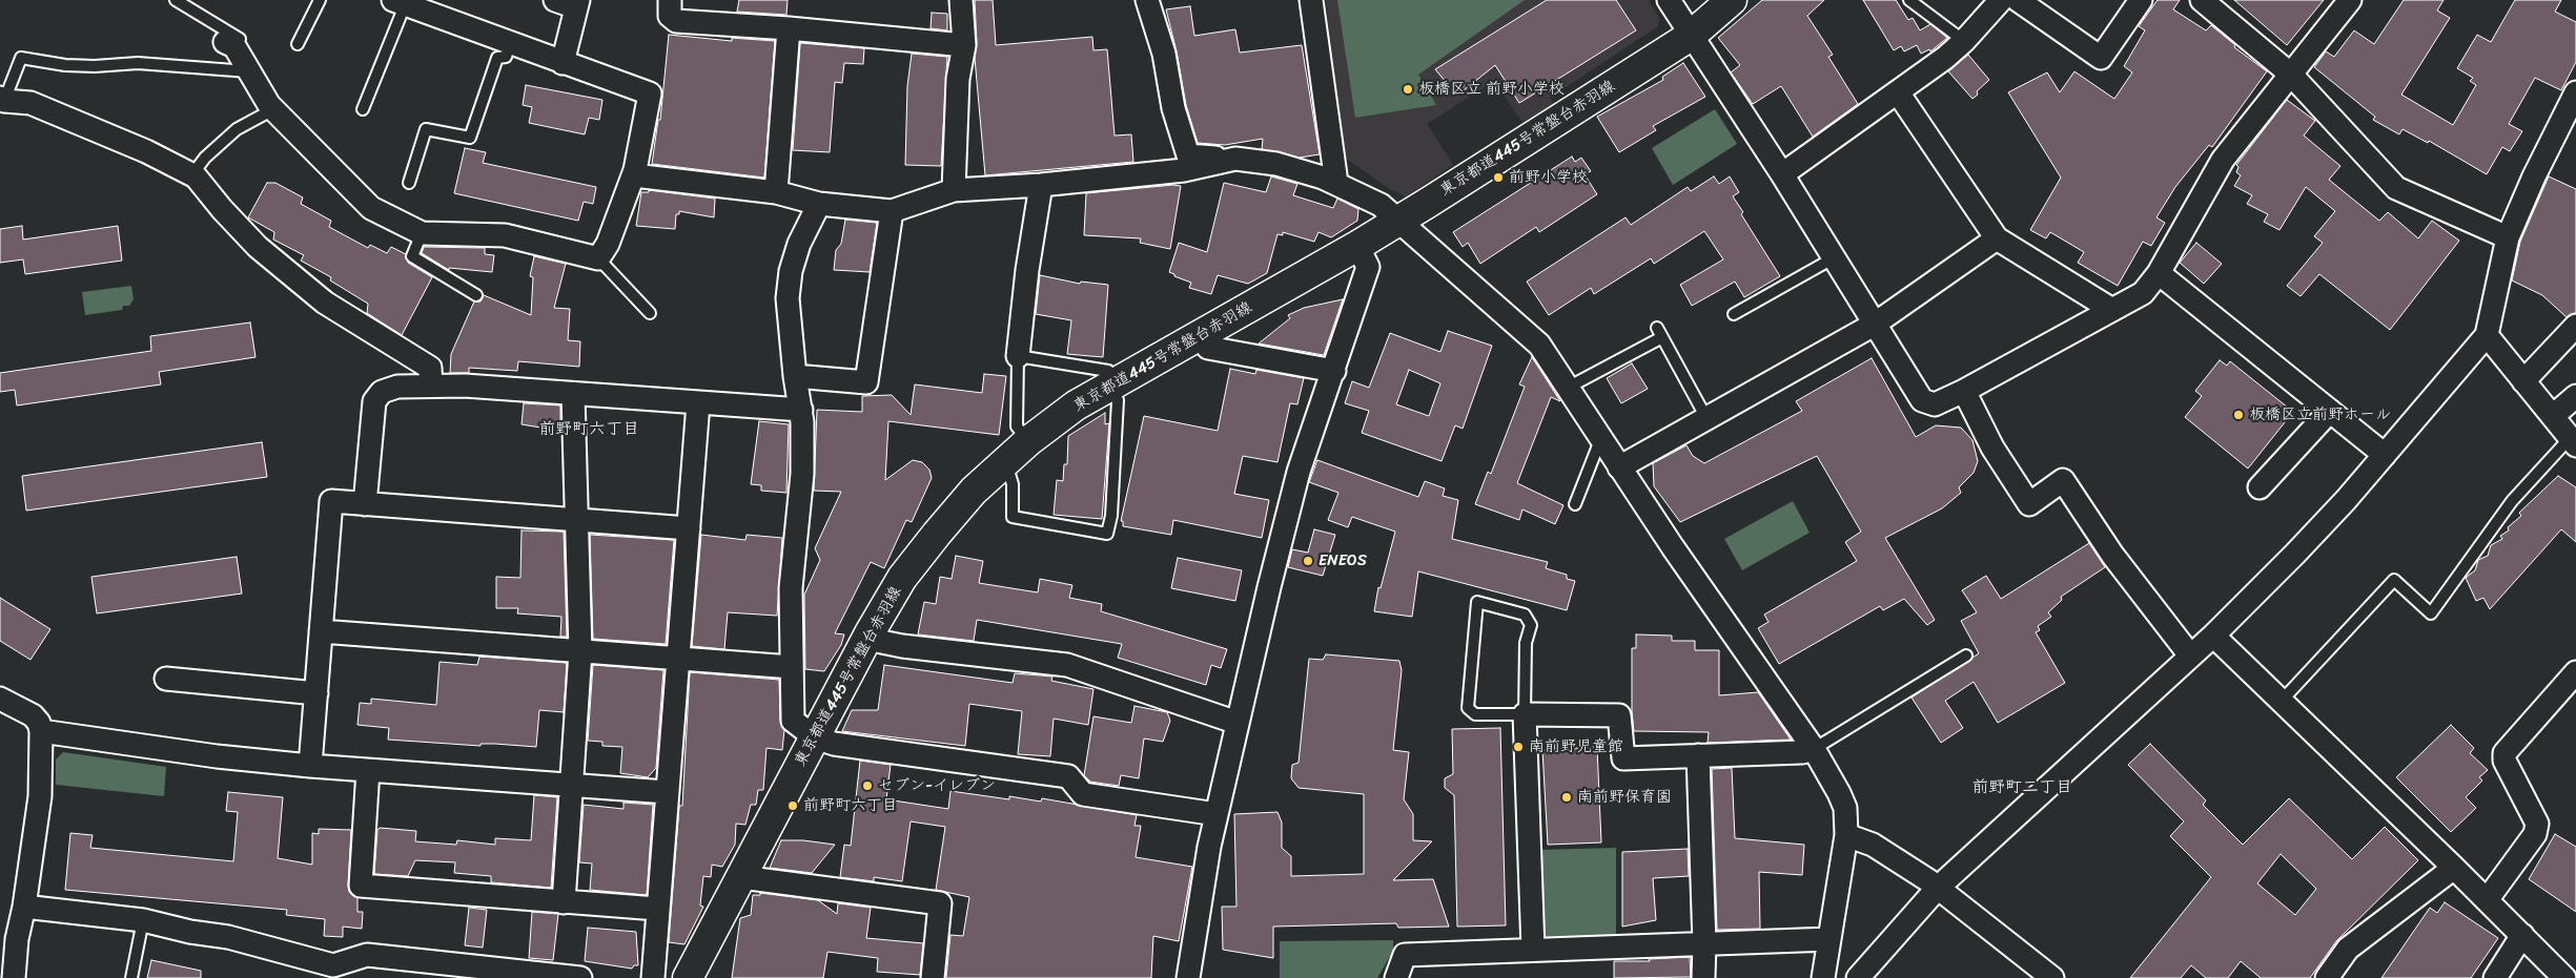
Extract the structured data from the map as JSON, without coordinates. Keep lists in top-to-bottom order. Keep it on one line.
{"streets":{"main road":["東京都道445号常盤台赤羽線"]},"districts":["前野町六丁目","前野町二丁目"],"places":["板橋区立 前野小学校","前野小学校","板橋区立前野ホール","ENEOS","南前野児童館","セブン-イレブン","南前野保育園","前野町六丁目"]}
